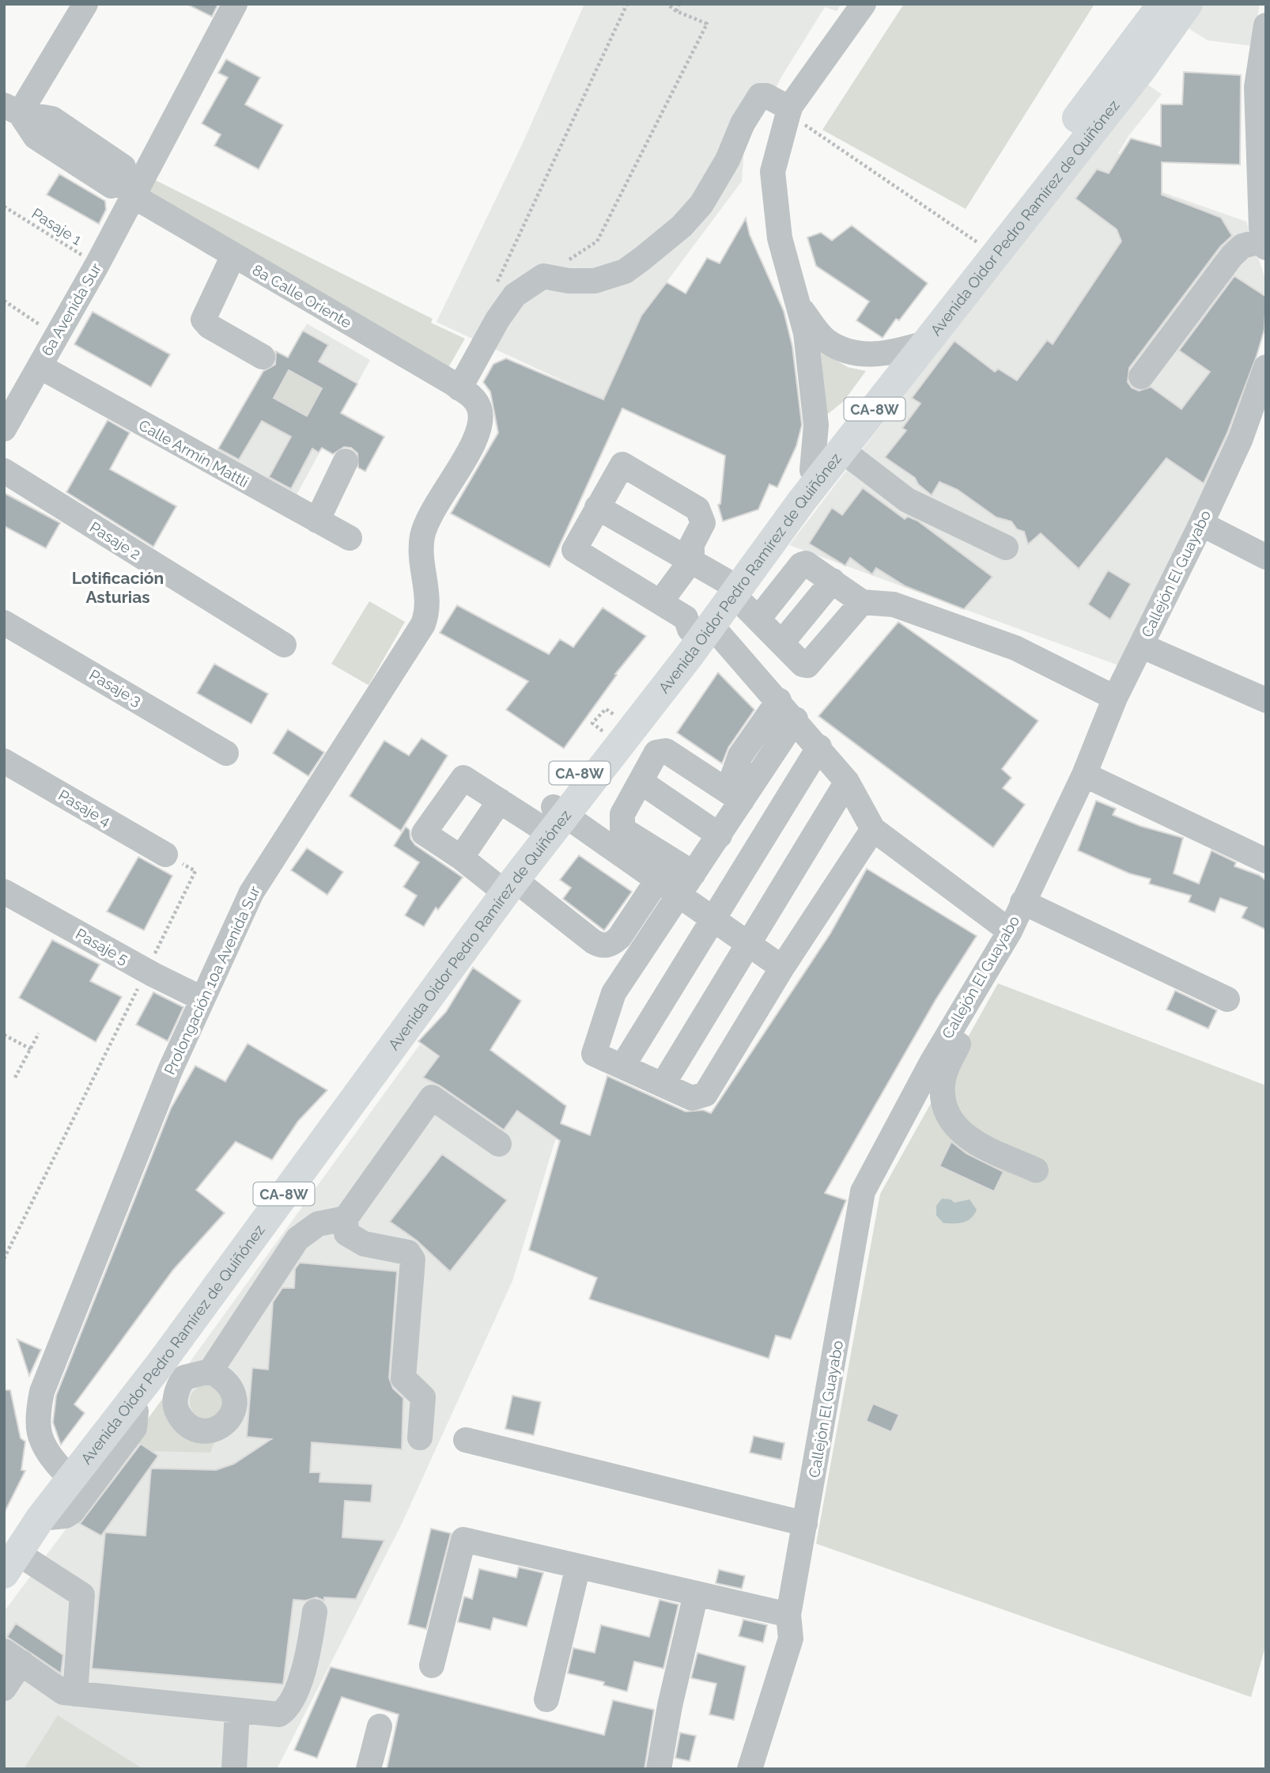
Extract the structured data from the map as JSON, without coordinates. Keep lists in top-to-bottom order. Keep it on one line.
{"streets":{"main road":["Avenida Oidor Pedro Ramírez de Quiñónez","CA-8W"],"street":["8a Calle Oriente","6a Avenida Sur","Calle Armín Mattli","Pasaje 2","Callejón El Guayabo","Pasaje 3","Pasaje 4","Pasaje 5","Prolongación 10a Avenida Sur"],"path":["Pasaje 1"]},"crossings":[["Avenida Oidor Pedro Ramírez de Quiñónez","Prolongación 10a Avenida Sur"],["Pasaje 1","6a Avenida Sur"],["8a Calle Oriente","6a Avenida Sur"],["8a Calle Oriente","Prolongación 10a Avenida Sur"],["6a Avenida Sur","Calle Armín Mattli"],["Pasaje 5","Prolongación 10a Avenida Sur"]],"districts":["Lotificación Asturias"]}
